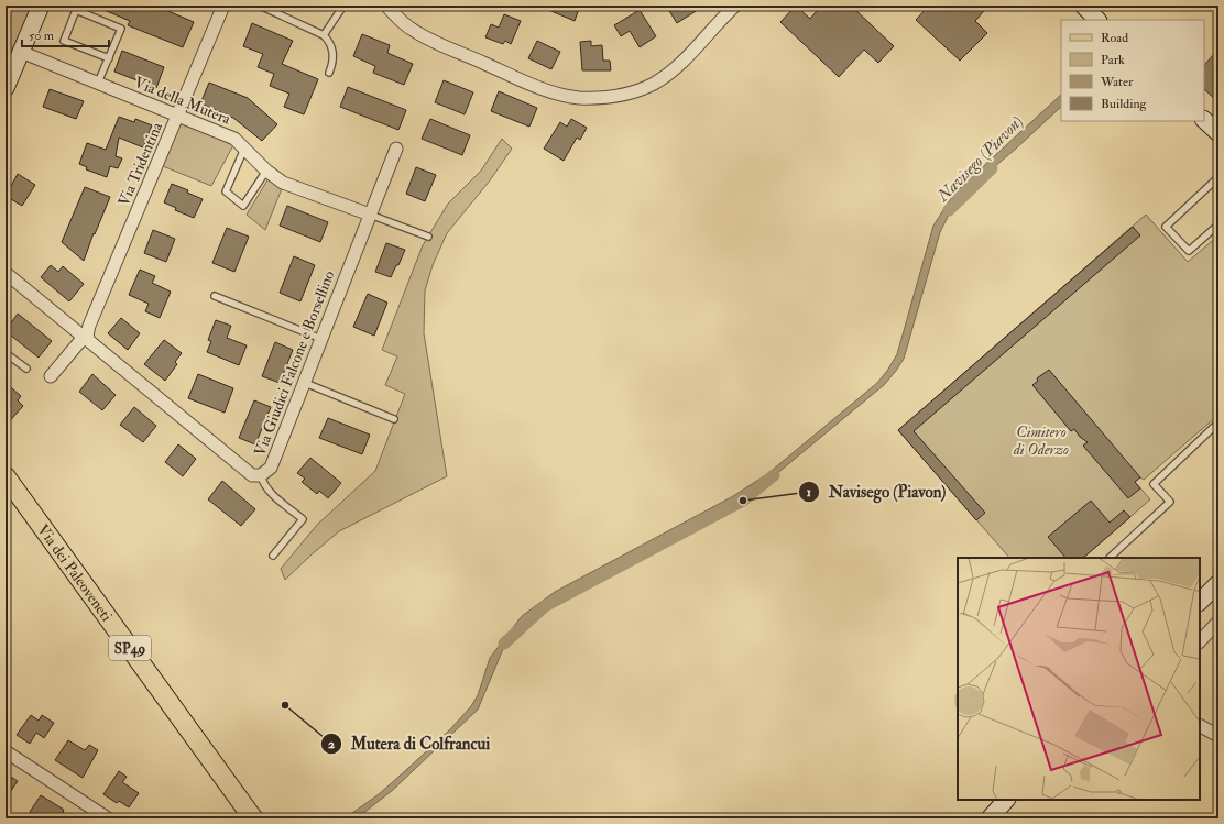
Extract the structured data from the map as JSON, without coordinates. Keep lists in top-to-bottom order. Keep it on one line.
{"streets":{"main road":["Via dei Paleoveneti","SP49"],"street":["Via della Mutera","Via Tridentina","Via Giudici Falcone e Borsellino"]},"crossings":[["Via della Mutera","Via Tridentina"],["Via della Mutera","Via Giudici Falcone e Borsellino"],["Via Tridentina","Via Giudici Falcone e Borsellino"]],"water":["Navisego (Piavon)"],"parks":["Cimitero di Oderzo"],"places":["Navisego (Piavon)","Mutera di Colfrancui"],"legend":["Road","Park","Water","Building"],"scale_bar":"50 m"}
